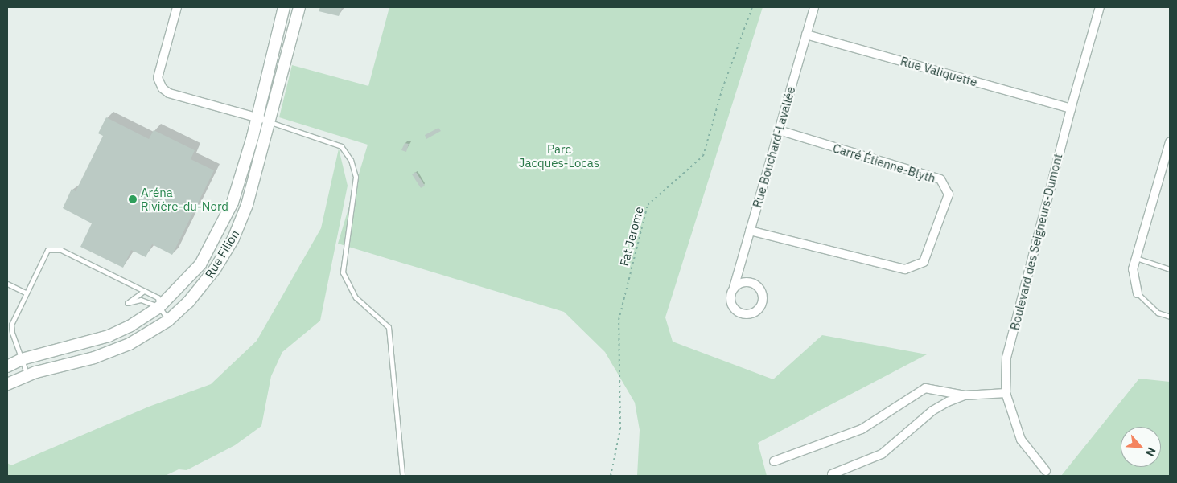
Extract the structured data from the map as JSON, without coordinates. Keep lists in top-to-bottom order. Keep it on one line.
{"streets":{"street":["Rue Valiquette","Rue Bouchard-Lavallée","Carré Étienne-Blyth","Boulevard des Seigneurs-Dumont","Rue Filion"],"path":["Fat Jerome"]},"crossings":[["Rue Valiquette","Rue Bouchard-Lavallée"],["Rue Valiquette","Boulevard des Seigneurs-Dumont"],["Rue Bouchard-Lavallée","Carré Étienne-Blyth"]],"parks":["Parc Jacques-Locas"],"places":["Aréna Rivière-du-Nord"],"north":"bottom right"}
